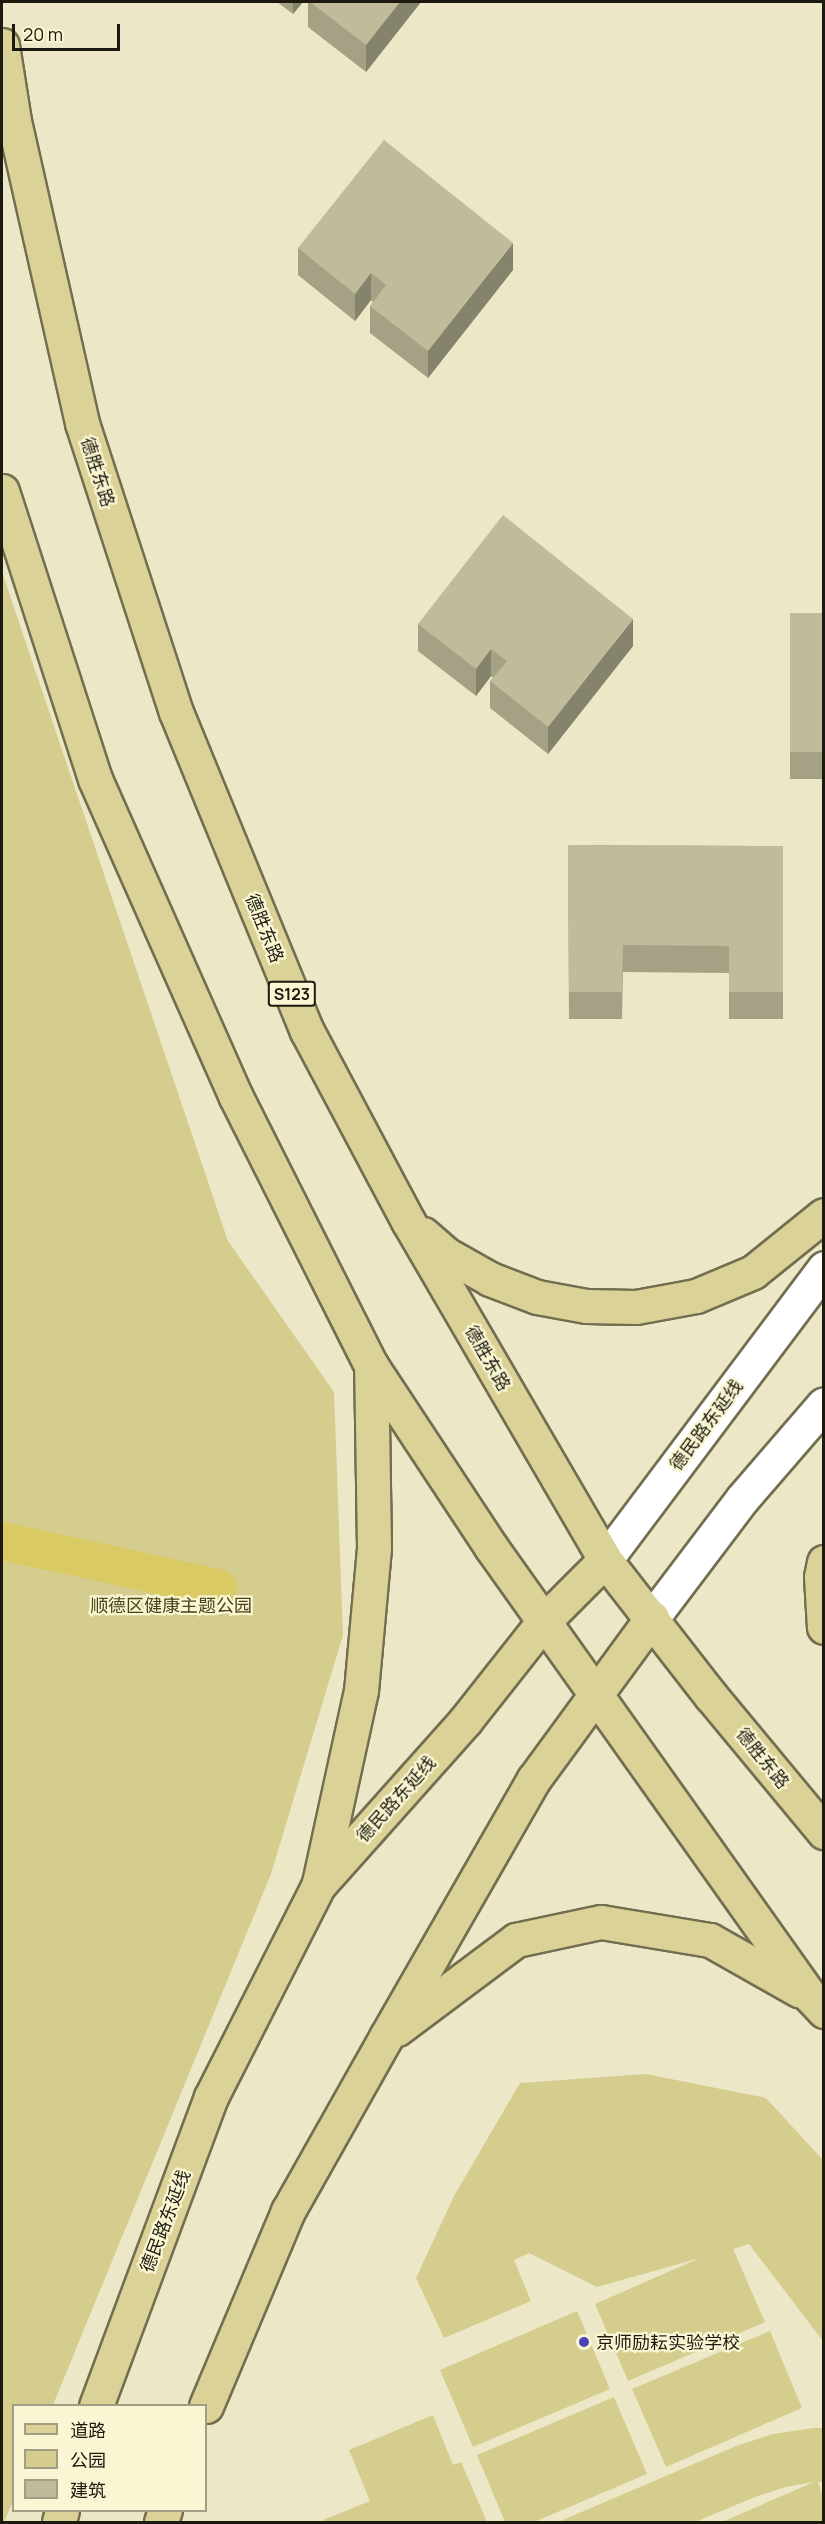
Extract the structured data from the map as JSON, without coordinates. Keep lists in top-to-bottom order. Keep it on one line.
{"streets":{"main road":["德胜东路","S123","德民路东延线"]},"crossings":[["德胜东路","德民路东延线"]],"parks":["顺德区健康主题公园"],"places":["京师励耘实验学校"],"legend":["道路","公园","建筑"],"scale_bar":"20 m"}
